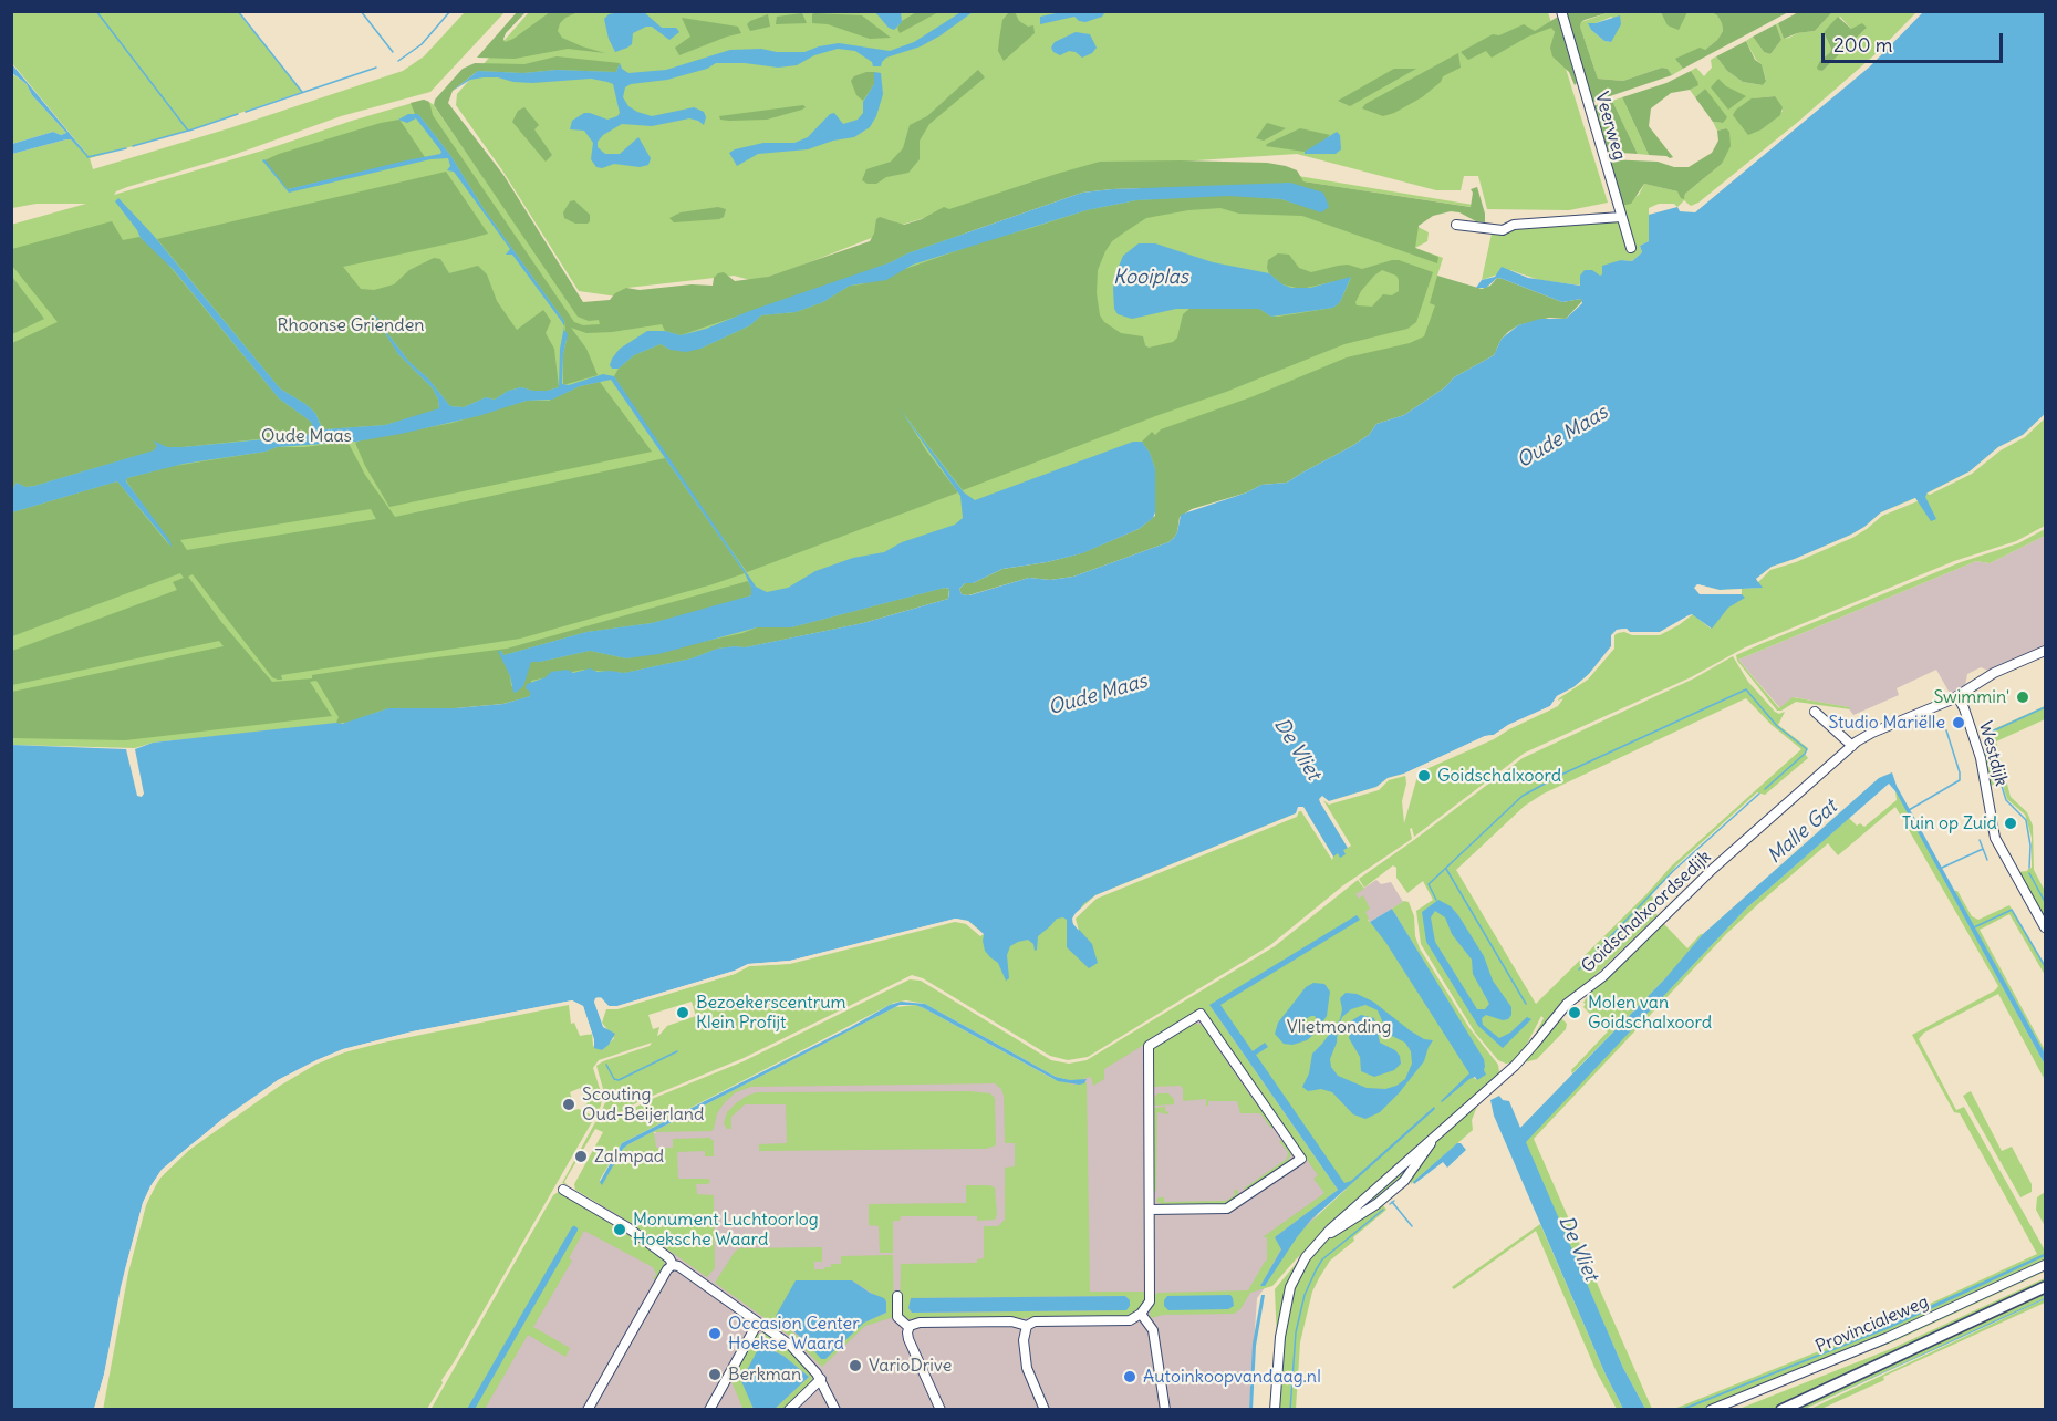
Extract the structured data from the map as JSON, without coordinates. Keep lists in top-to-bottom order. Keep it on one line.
{"streets":{"main road":["Provincialeweg"],"street":["Veerweg","Westdijk","Goidschalxoordsedijk"]},"crossings":[["Westdijk","Goidschalxoordsedijk"]],"water":["Kooiplas","Oude Maas","De Vliet","Malle Gat"],"parks":["Rhoonse Grienden","Oude Maas","Vlietmonding"],"places":["Swimmin'","Studio Mariëlle","Goidschalxoord","Tuin op Zuid","Bezoekerscentrum Klein Profijt","Molen van Goidschalxoord","Scouting Oud-Beijerland","Zalmpad","Monument Luchtoorlog Hoeksche Waard","Occasion Center Hoekse Waard","VarioDrive","Berkman","Autoinkoopvandaag.nl"],"scale_bar":"200 m"}
